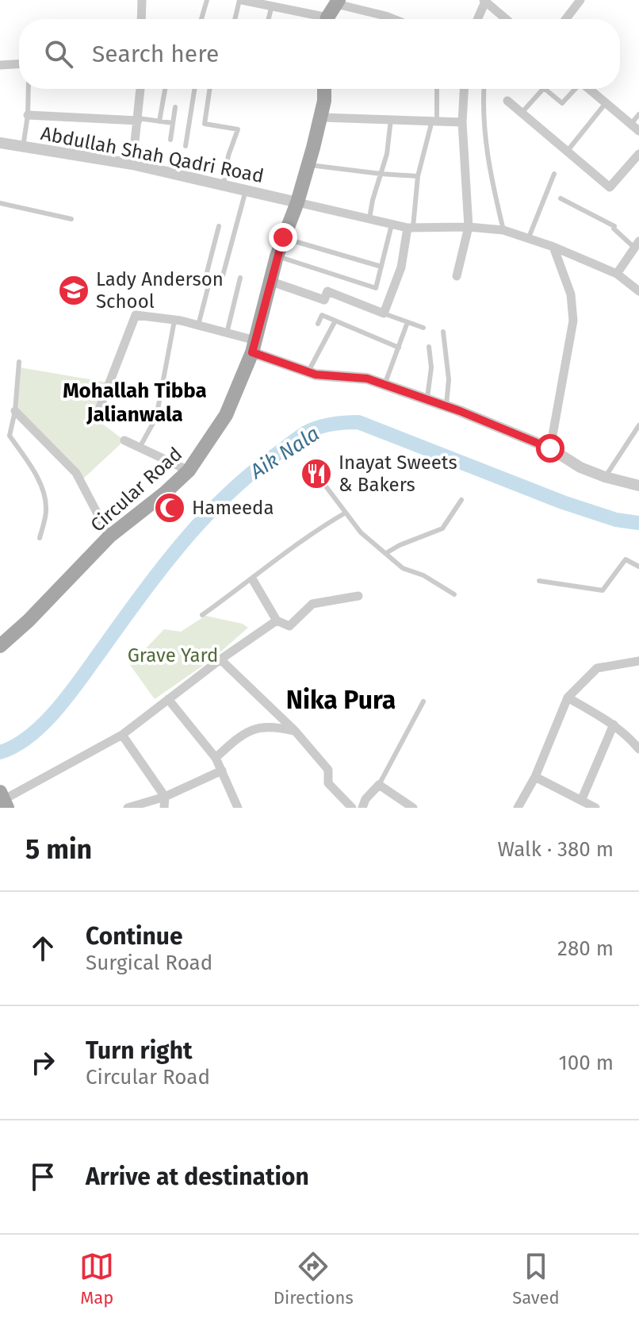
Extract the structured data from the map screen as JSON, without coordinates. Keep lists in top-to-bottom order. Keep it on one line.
{"streets":{"main road":["Circular Road"],"street":["Abdullah Shah Qadri Road"]},"crossings":[["Abdullah Shah Qadri Road","Circular Road"]],"districts":["Mohallah Tibba Jalianwala","Nika Pura"],"water":["Aik Nala"],"parks":["Grave Yard"],"places":{"school or university":["Lady Anderson School"],"restaurant":["Inayat Sweets & Bakers"],"mosque":["Hameeda"]},"page":{"search":"Search here","heading":["5 min","Walk · 380 m"],"list":[["Continue","Surgical Road","280 m"],["Turn right","Circular Road","100 m"],"Arrive at destination"],"nav":["Map","Directions","Saved"]}}
